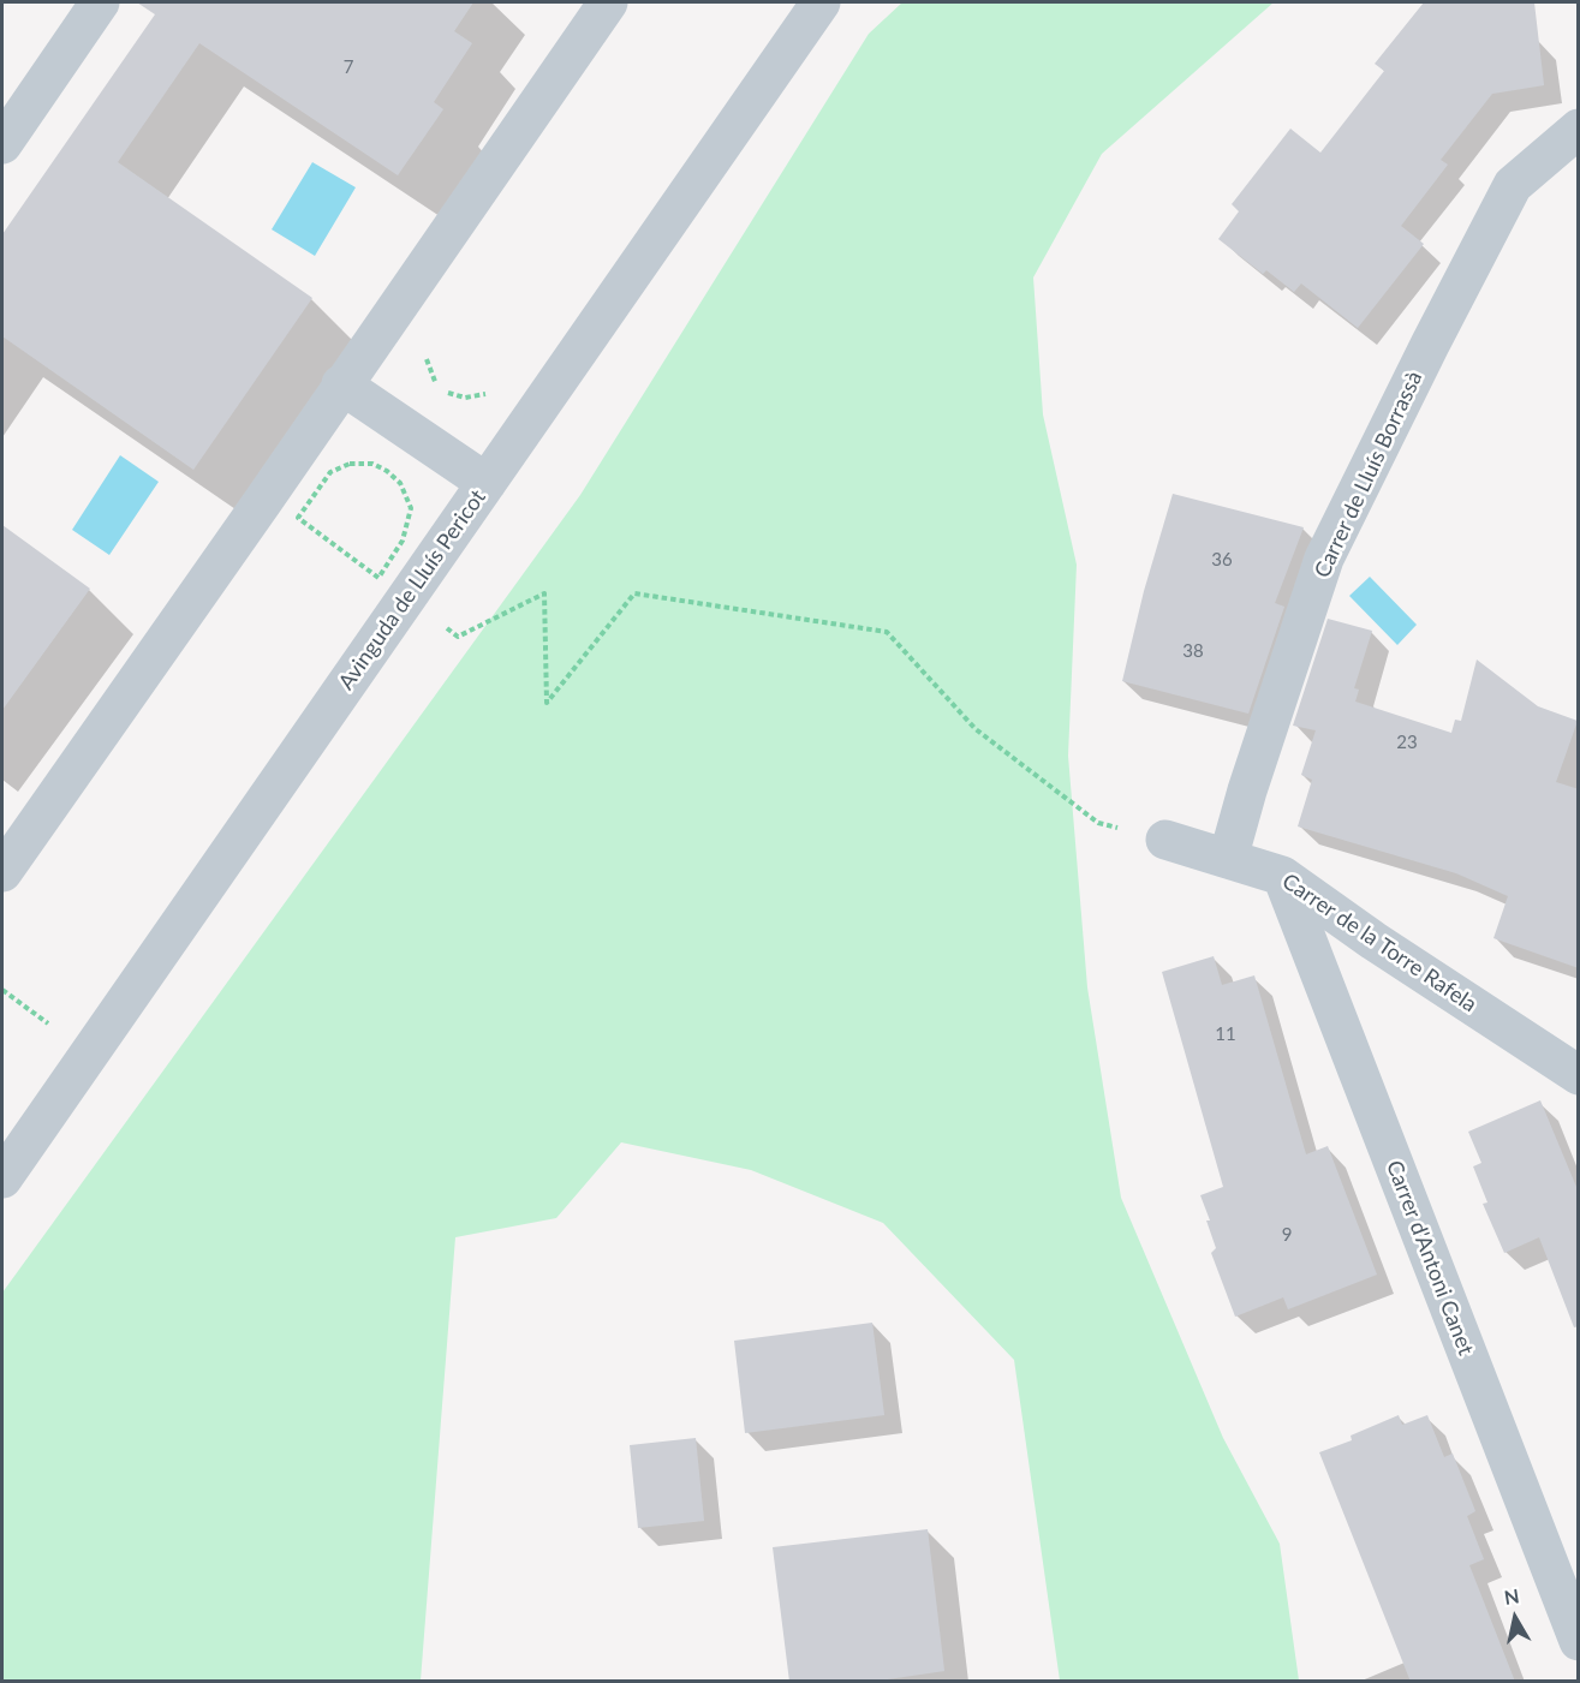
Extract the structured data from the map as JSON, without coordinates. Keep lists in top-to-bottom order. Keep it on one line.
{"streets":{"street":["Carrer de Lluís Borrassà","Avinguda de Lluís Pericot","Carrer de la Torre Rafela","Carrer d'Antoni Canet"]},"crossings":[["Carrer de Lluís Borrassà","Carrer de la Torre Rafela"],["Carrer de la Torre Rafela","Carrer d'Antoni Canet"]],"house_numbers":["7","36","38","23","11","9"],"north":"top"}
